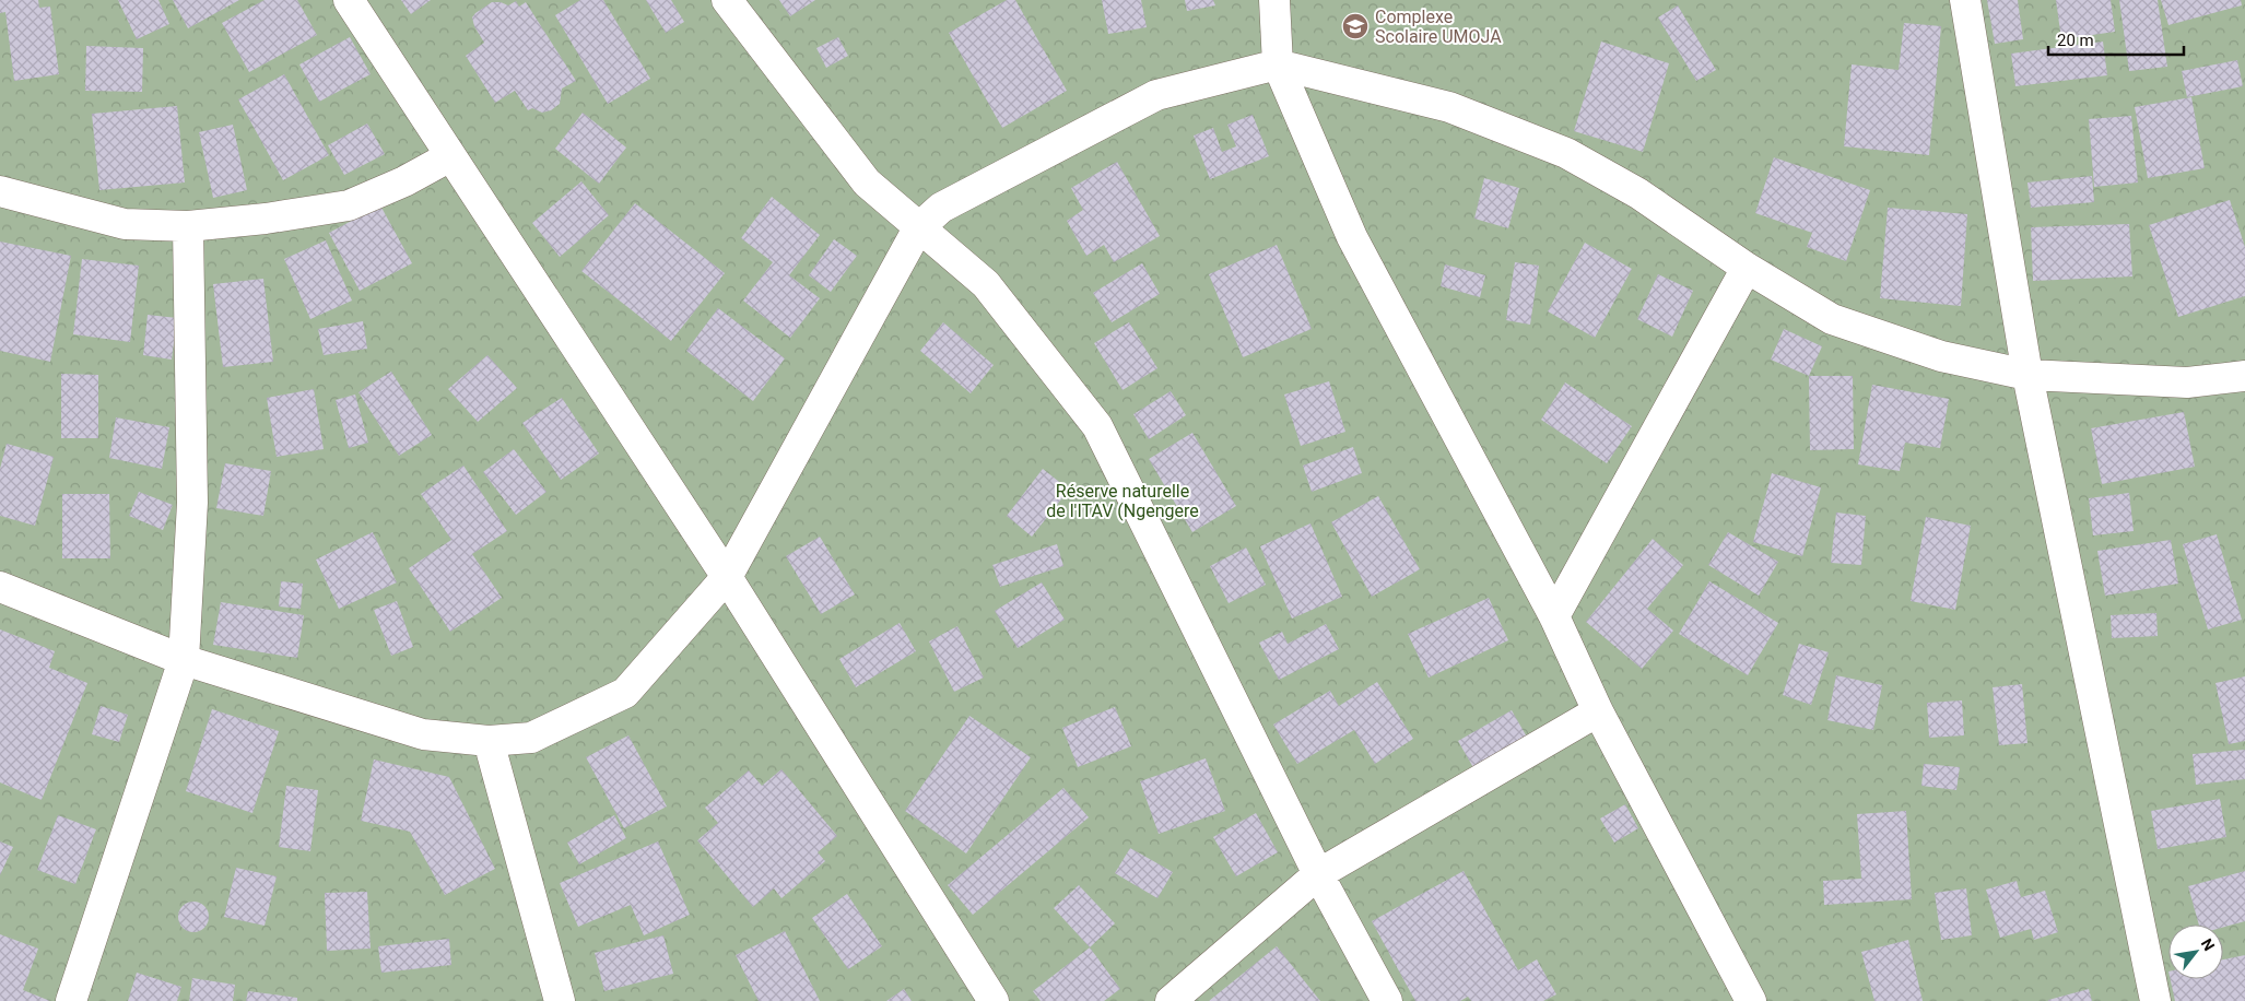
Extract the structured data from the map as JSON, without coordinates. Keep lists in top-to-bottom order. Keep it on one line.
{"parks":["Réserve naturelle de l'ITAV (Ngengere"],"places":{"school or university":["Complexe Scolaire UMOJA"]},"scale_bar":"20 m","north":"top right"}
